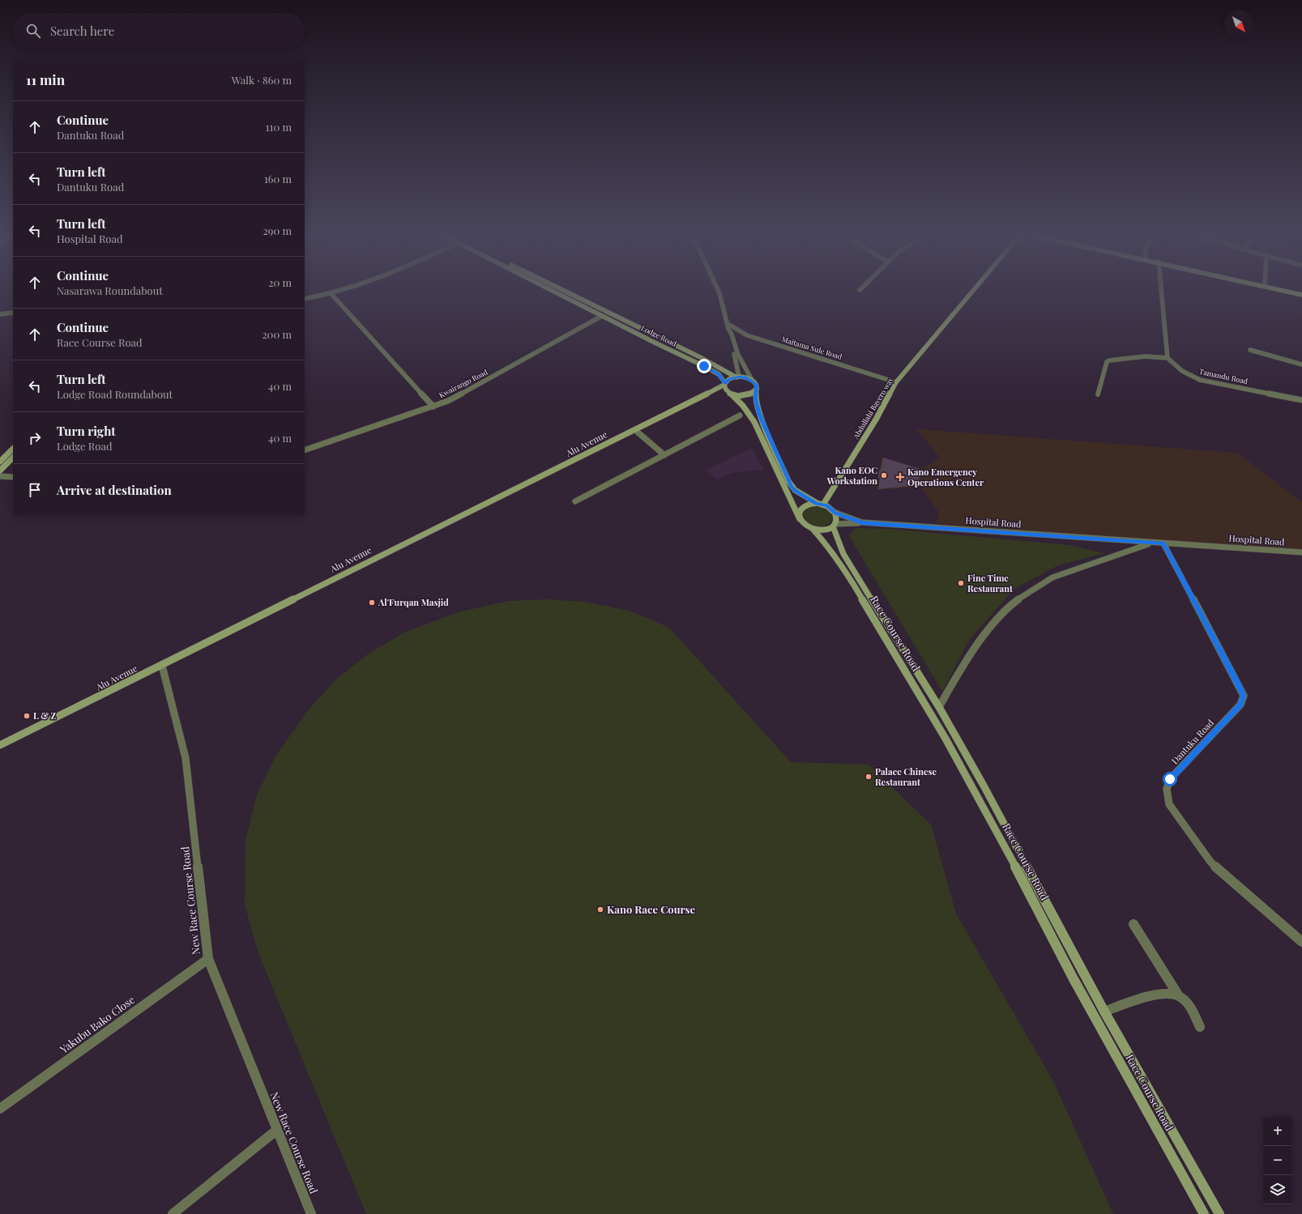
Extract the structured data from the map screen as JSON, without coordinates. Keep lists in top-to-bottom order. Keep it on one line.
{"streets":{"street":["Lodge Road","Maitama Sule Road","Tamandu Road","Kwairango Road","Abdullahi Bayero way","Alu Avenue","Hospital Road","Race Course Road","Dantuku Road","New Race Course Road","Yakubu Bako Close"]},"crossings":[["Lodge Road","Kwairango Road"],["Lodge Road","Alu Avenue"],["Maitama Sule Road","Abdullahi Bayero way"],["Abdullahi Bayero way","Hospital Road"],["Abdullahi Bayero way","Race Course Road"],["Alu Avenue","New Race Course Road"],["Hospital Road","Race Course Road"],["Hospital Road","Dantuku Road"],["New Race Course Road","Yakubu Bako Close"]],"places":{"other":["Kano EOC Workstation","Fine Time Restaurant","Al'Furqan Masjid","L & Z","Palace Chinese Restaurant","Kano Race Course"],"health":["Kano Emergency Operations Center"]},"north":"bottom right","page":{"search":"Search here","heading":["11 min","Walk · 860 m"],"list":[["Continue","Dantuku Road","110 m"],["Turn left","Dantuku Road","160 m"],["Turn left","Hospital Road","290 m"],["Continue","Nasarawa Roundabout","20 m"],["Continue","Race Course Road","200 m"],["Turn left","Lodge Road Roundabout","40 m"],["Turn right","Lodge Road","40 m"],"Arrive at destination"],"map_buttons":["+","−"]}}
